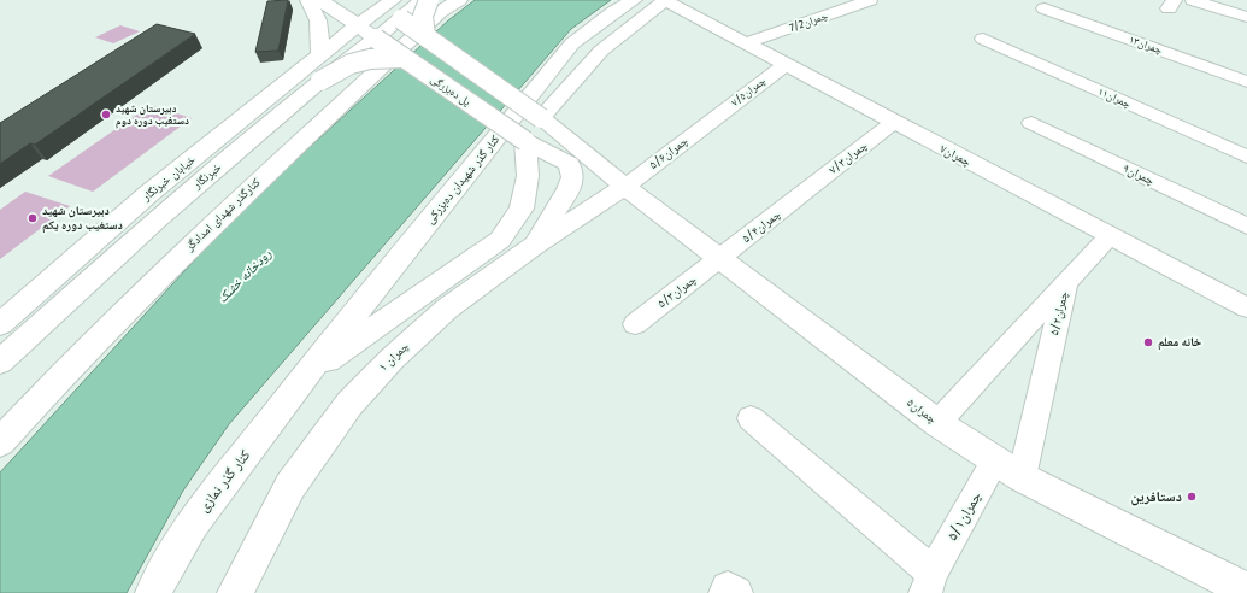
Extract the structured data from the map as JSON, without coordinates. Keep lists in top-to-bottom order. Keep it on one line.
{"streets":{"main road":["پل ده‌بزرگی","خبرنگار","خیابان خبرنگار","کنار گذر شهیدان ده‌بزرکی","کنارگذر شهدای امدادگر","چمران ۱","چمران۵","کنار گذر نمازی"],"street":["7/2چمران","چمران۱۳","چمران۷/۵","چمران۱۱","چمران۵/۶","چمران۷","چمران۷/۳","چمران۹","چمران۵/۴","چمران۵/۳","چمران۵/۲","چمران۵/۱"]},"crossings":[["7/2چمران","چمران۷"],["پل ده‌بزرگی","خبرنگار"],["پل ده‌بزرگی","چمران ۱"],["چمران۷/۵","چمران۵/۶"],["چمران۷/۵","چمران۷"],["چمران۵/۶","چمران ۱"],["چمران۵/۶","چمران۵"],["چمران۷","چمران۷/۳"],["چمران۷/۳","چمران۵/۴"],["خبرنگار","خیابان خبرنگار"],["کنار گذر شهیدان ده‌بزرکی","کنار گذر نمازی"],["چمران۵/۴","چمران۵/۳"],["چمران۵/۴","چمران۵"],["چمران۵/۳","چمران۵"],["چمران۵/۲","چمران۵"],["چمران ۱","چمران۵"],["چمران۵","چمران۵/۱"]],"water":["رودخانه خشک"],"places":["دبیرستان شهید دستغیب دوره دوم","دبیرستان شهید دستغیب دوره یکم","خانه معلم","دستافرین"]}
